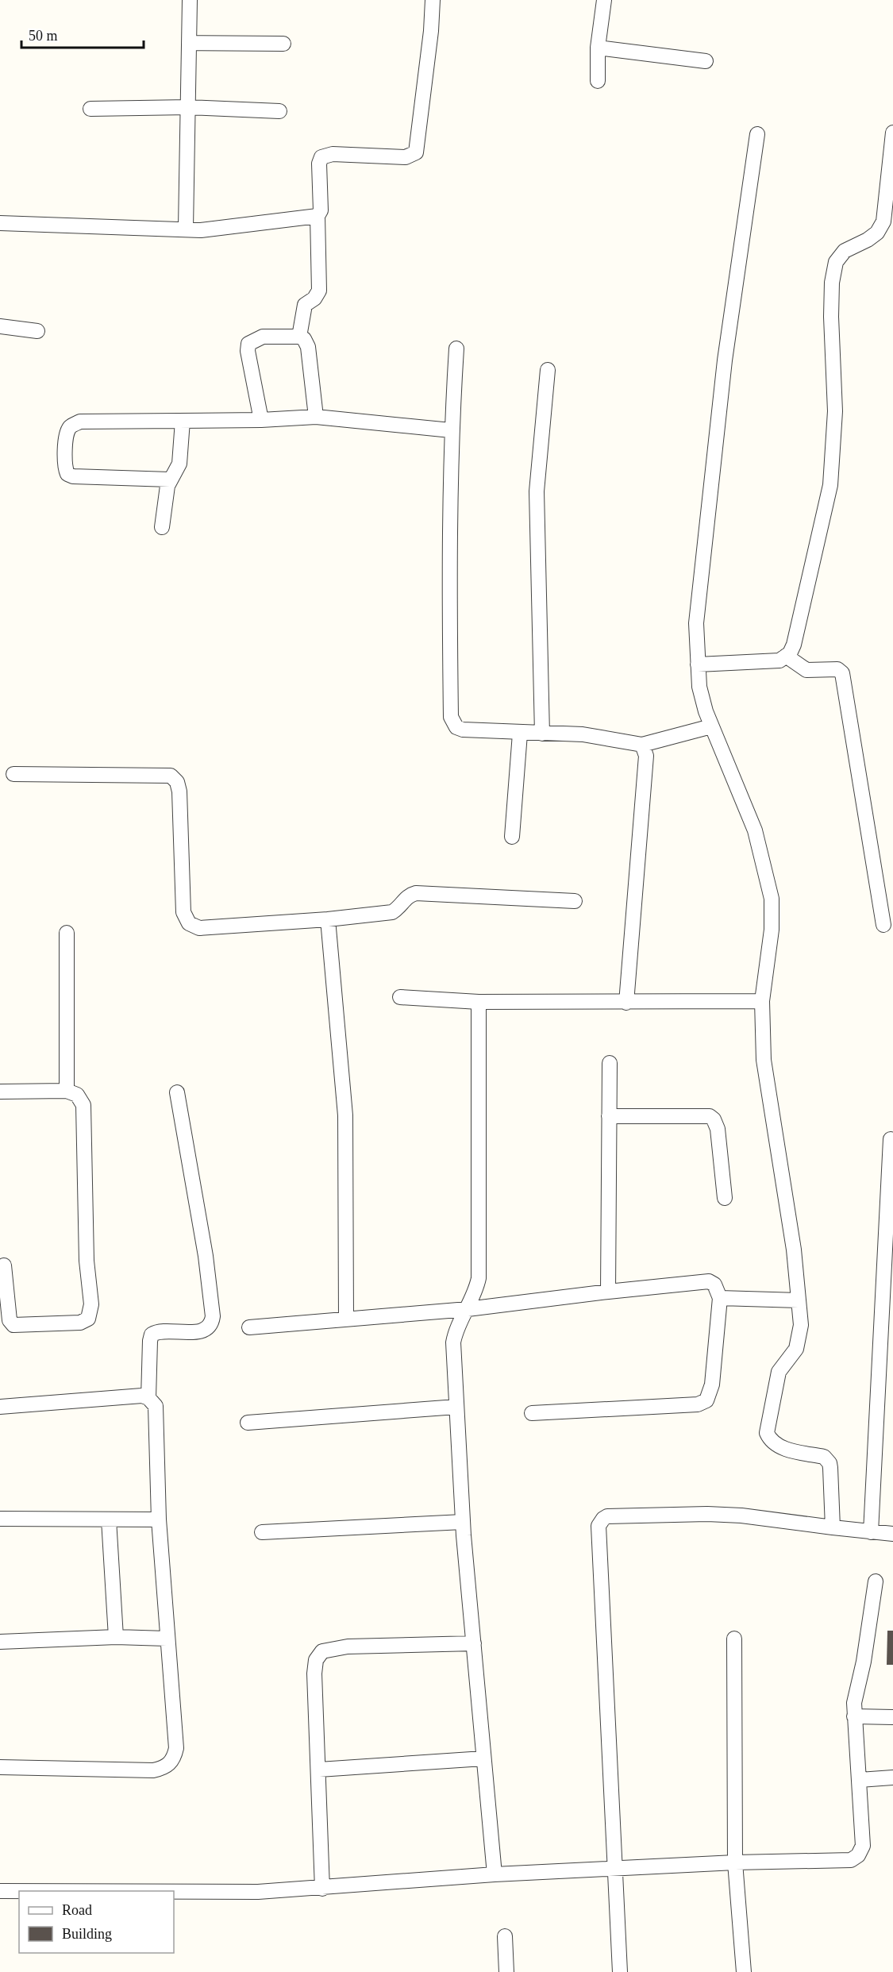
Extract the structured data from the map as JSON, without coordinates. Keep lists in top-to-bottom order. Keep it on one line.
{"legend":["Road","Building"],"scale_bar":"50 m"}
